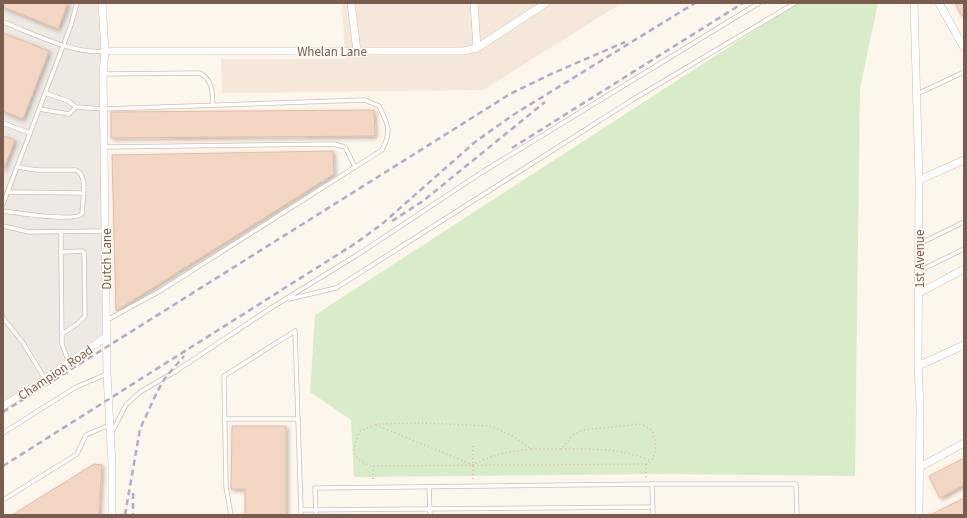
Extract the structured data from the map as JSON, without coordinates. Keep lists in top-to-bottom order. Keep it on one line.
{"streets":{"street":["Whelan Lane","Dutch Lane","1st Avenue","Champion Road"]},"crossings":[["Whelan Lane","Dutch Lane"],["Dutch Lane","Champion Road"]]}
